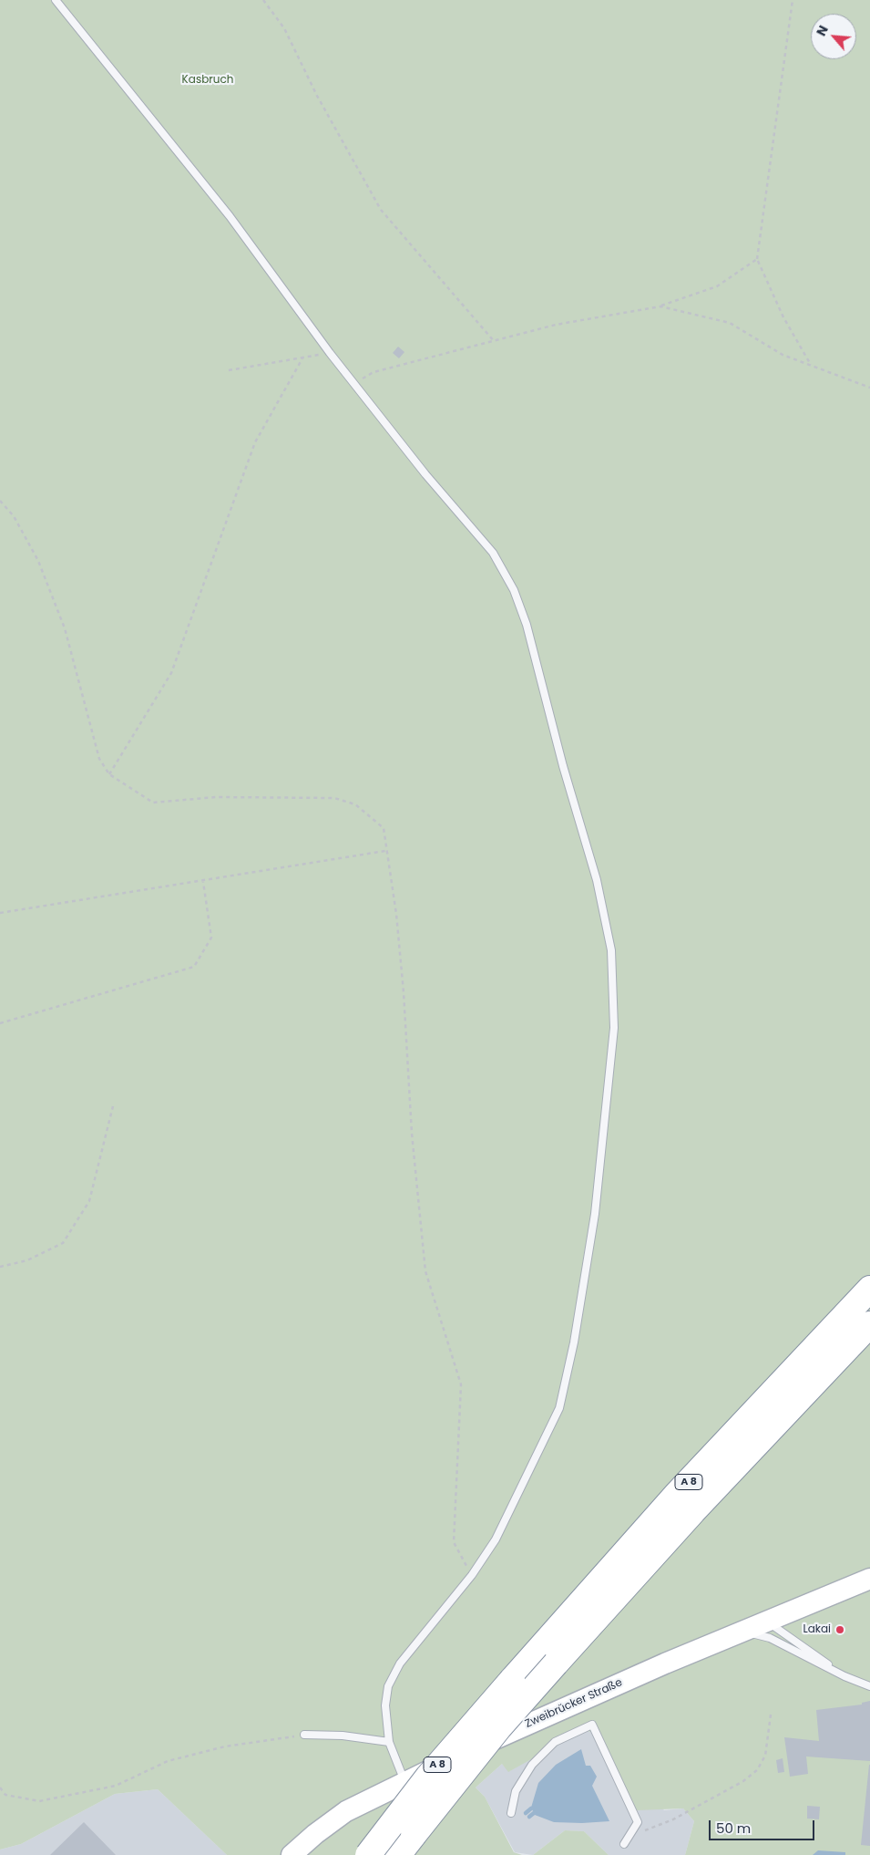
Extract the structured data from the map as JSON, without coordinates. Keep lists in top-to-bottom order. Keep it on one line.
{"streets":{"highway":["A 8"],"main road":["Zweibrücker Straße"]},"parks":["Kasbruch"],"places":["Lakai"],"scale_bar":"50 m","north":"top left"}
